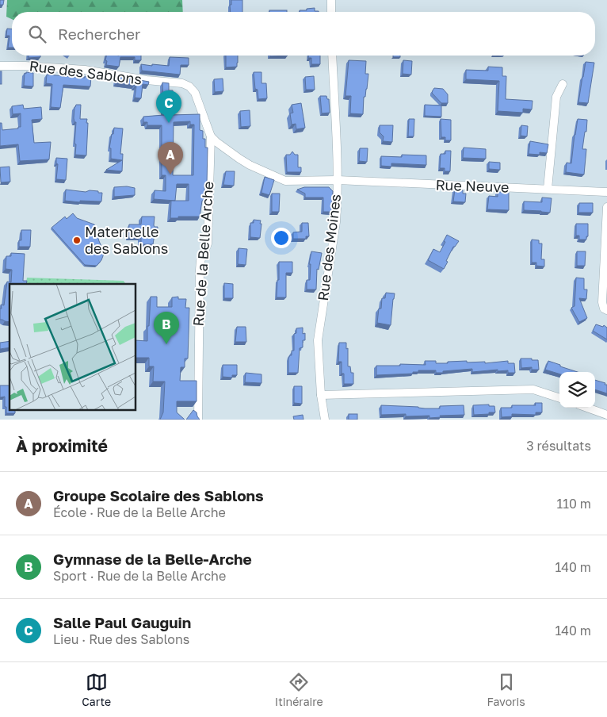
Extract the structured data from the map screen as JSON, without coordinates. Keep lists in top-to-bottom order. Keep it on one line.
{"streets":{"street":["Rue des Sablons","Rue Neuve","Rue des Moines","Rue de la Belle Arche"]},"crossings":[["Rue des Sablons","Rue de la Belle Arche"],["Rue Neuve","Rue des Moines"]],"places":["Maternelle des Sablons"],"page":{"search":"Rechercher","pins":["C","A","B"],"heading":["À proximité","3 résultats"],"list":[{"mark":"A","name":"Groupe Scolaire des Sablons","note":"École · Rue de la Belle Arche","value":"110 m"},{"mark":"B","name":"Gymnase de la Belle-Arche","note":"Sport · Rue de la Belle Arche","value":"140 m"},{"mark":"C","name":"Salle Paul Gauguin","note":"Lieu · Rue des Sablons","value":"140 m"}],"nav":["Carte","Itinéraire","Favoris"]}}
